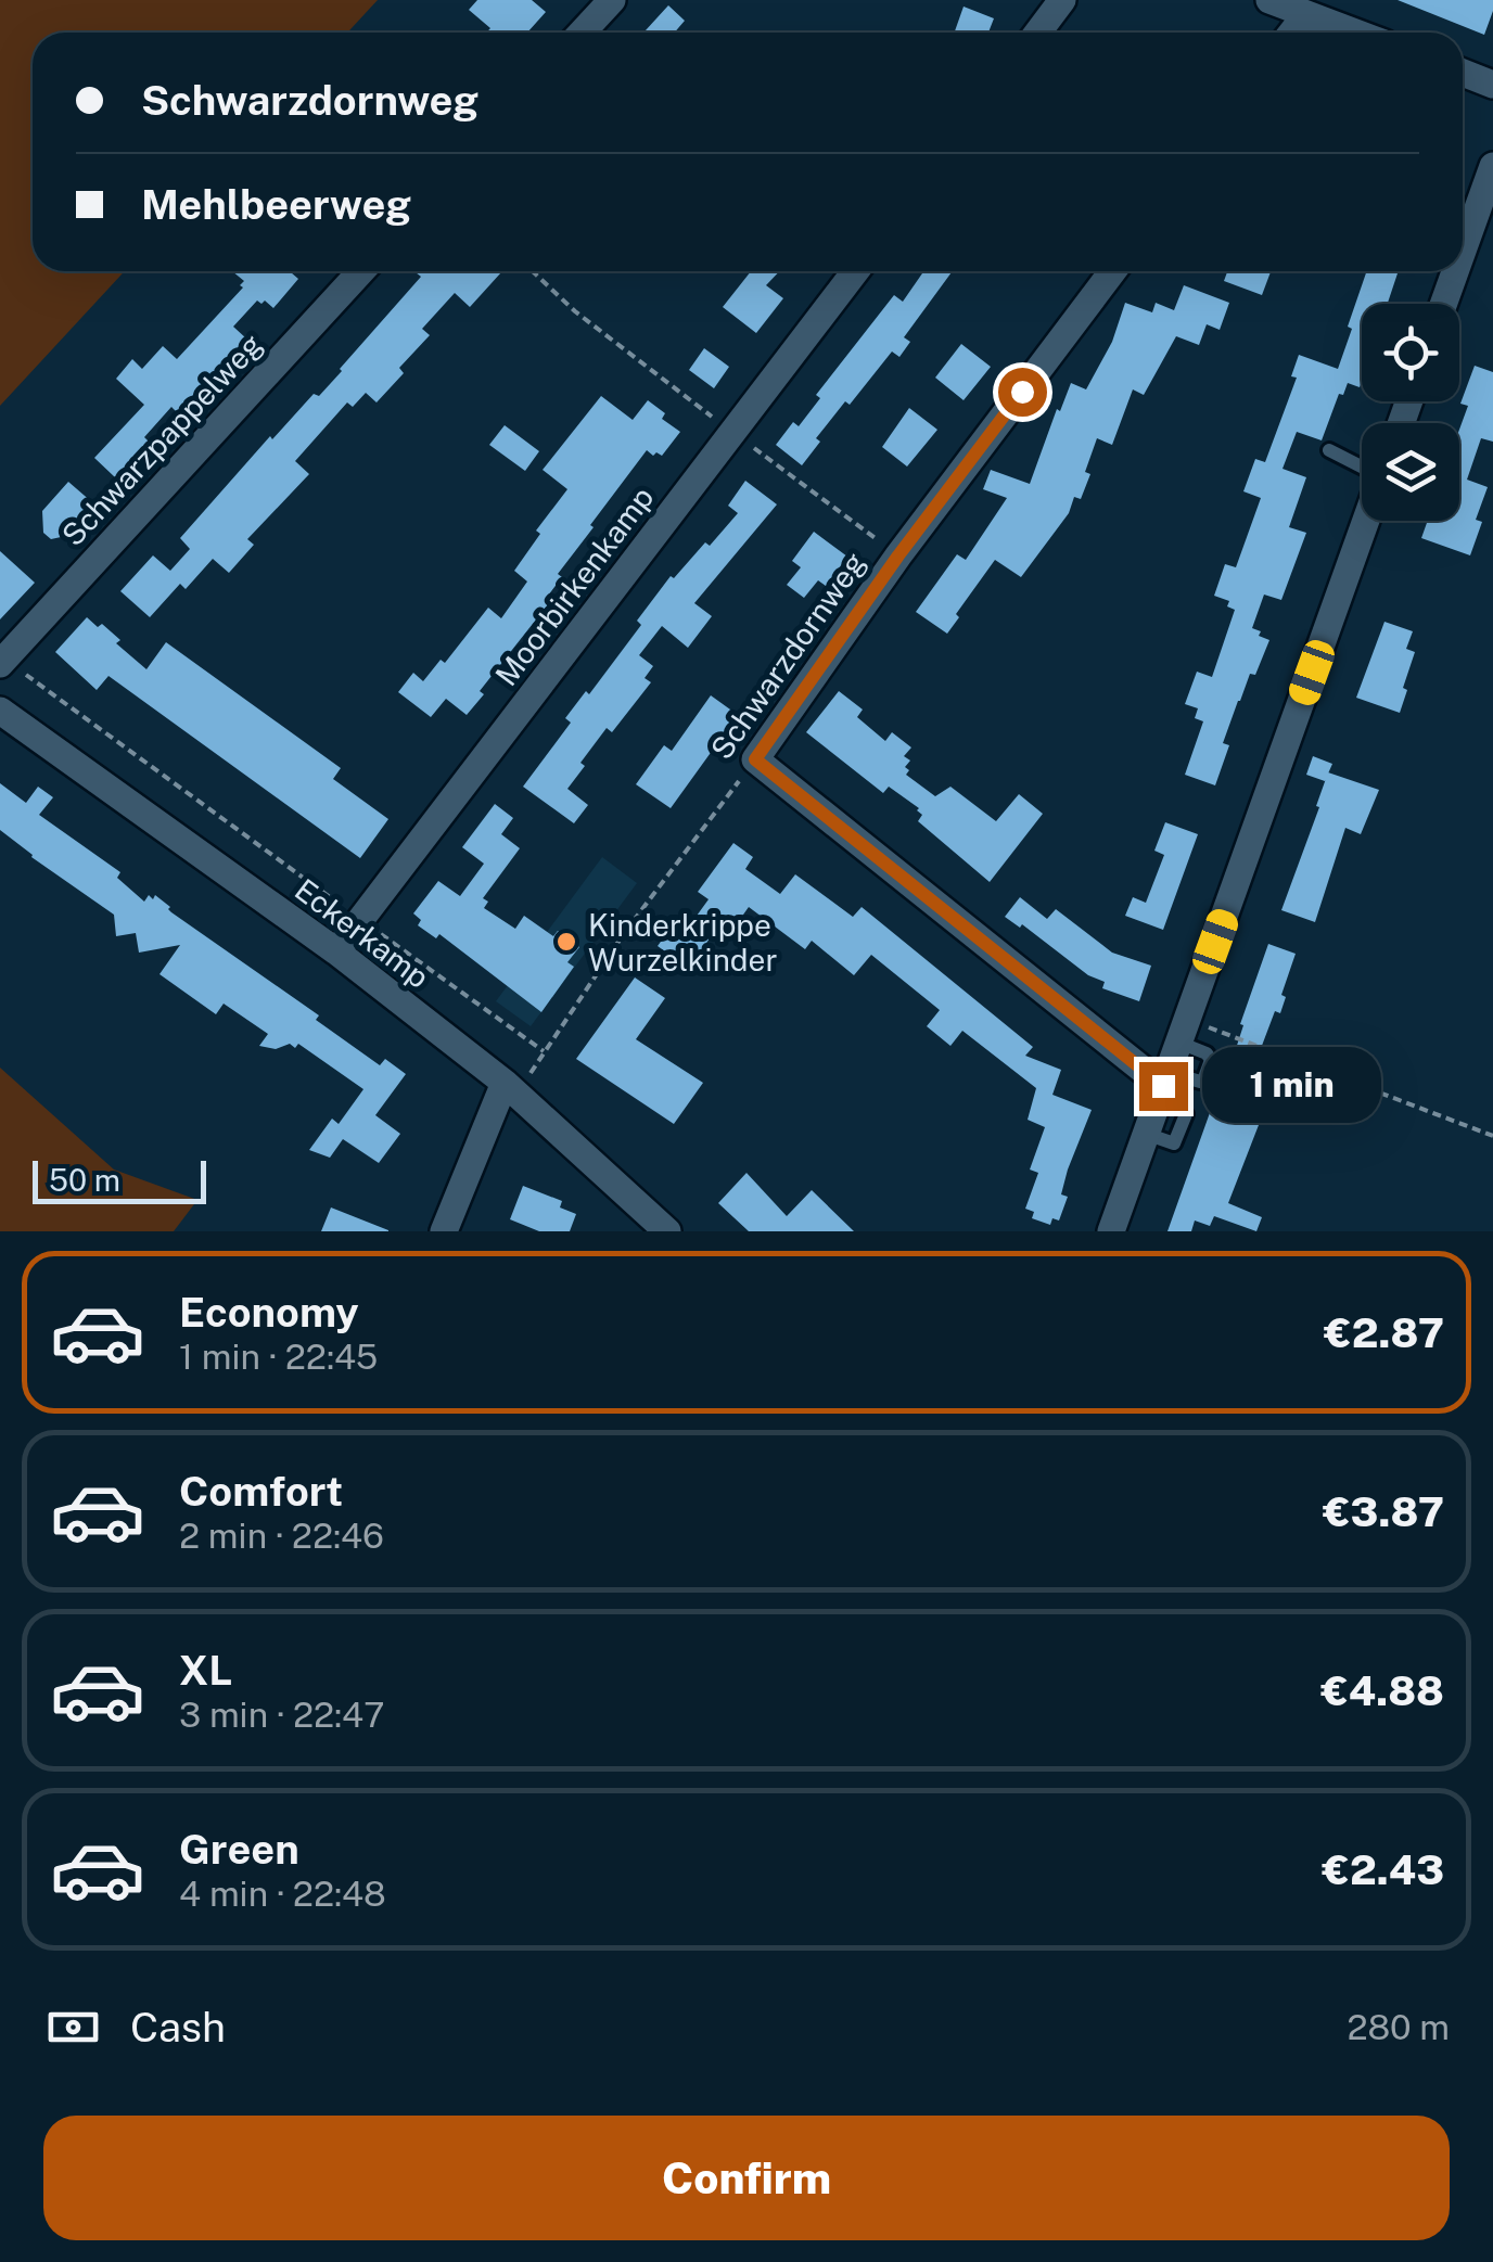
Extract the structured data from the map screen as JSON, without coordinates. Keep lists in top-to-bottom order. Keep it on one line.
{"streets":{"street":["Schwarzpappelweg","Moorbirkenkamp","Schwarzdornweg","Eckerkamp"]},"crossings":[["Moorbirkenkamp","Eckerkamp"],["Schwarzdornweg","Eckerkamp"]],"places":["Kinderkrippe Wurzelkinder"],"scale_bar":"50 m","page":{"banner":["Schwarzdornweg","Mehlbeerweg"],"bubble":"1 min","scale":"50 m","list":[{"name":"Economy","note":"1 min · 22:45","value":"€2.87"},{"name":"Comfort","note":"2 min · 22:46","value":"€3.87"},{"name":"XL","note":"3 min · 22:47","value":"€4.88"},{"name":"Green","note":"4 min · 22:48","value":"€2.43"}],"pay":["Cash","280 m"],"buttons":"Confirm"}}
